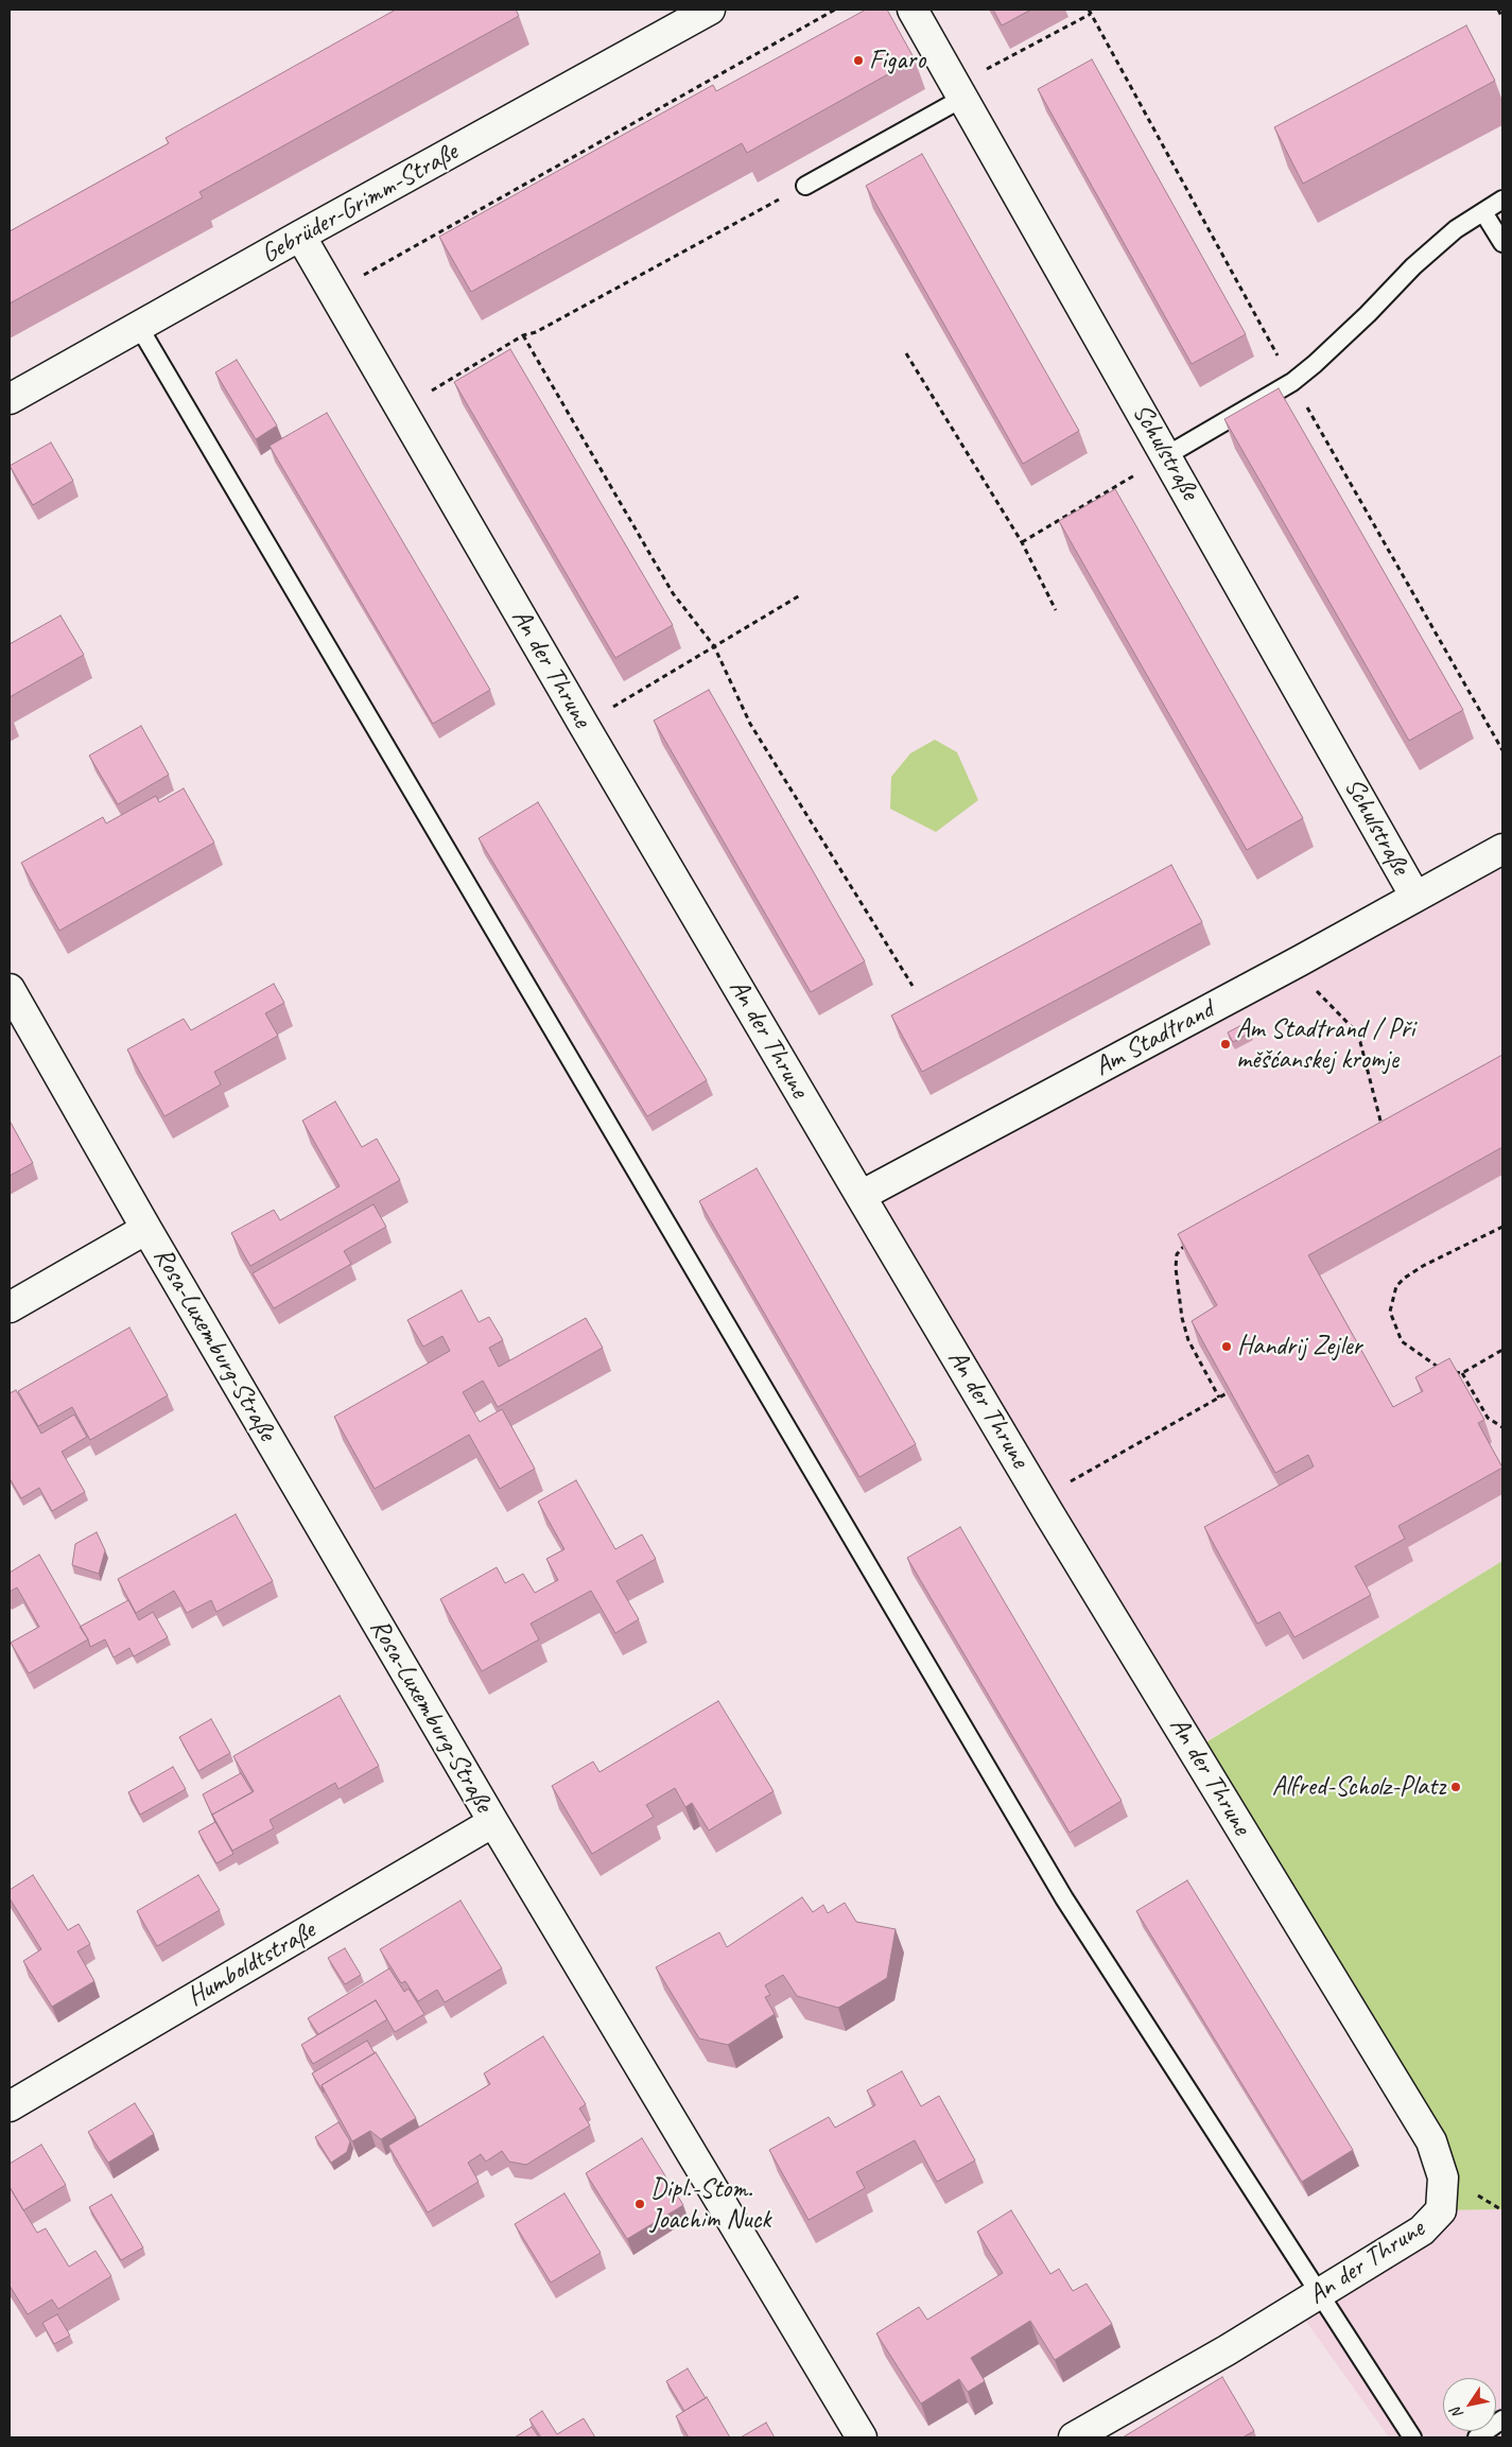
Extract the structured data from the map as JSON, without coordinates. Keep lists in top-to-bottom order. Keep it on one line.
{"streets":{"street":["Gebrüder-Grimm-Straße","Schulstraße","An der Thrune","Am Stadtrand","Rosa-Luxemburg-Straße","Humboldtstraße"]},"crossings":[["Gebrüder-Grimm-Straße","An der Thrune"],["Schulstraße","Am Stadtrand"],["An der Thrune","Am Stadtrand"],["Rosa-Luxemburg-Straße","Humboldtstraße"]],"places":["Figaro","Am Stadtrand / Při měšćanskej kromje","Handrij Zejler","Alfred-Scholz-Platz","Dipl.-Stom. Joachim Nuck"],"north":"bottom left"}
